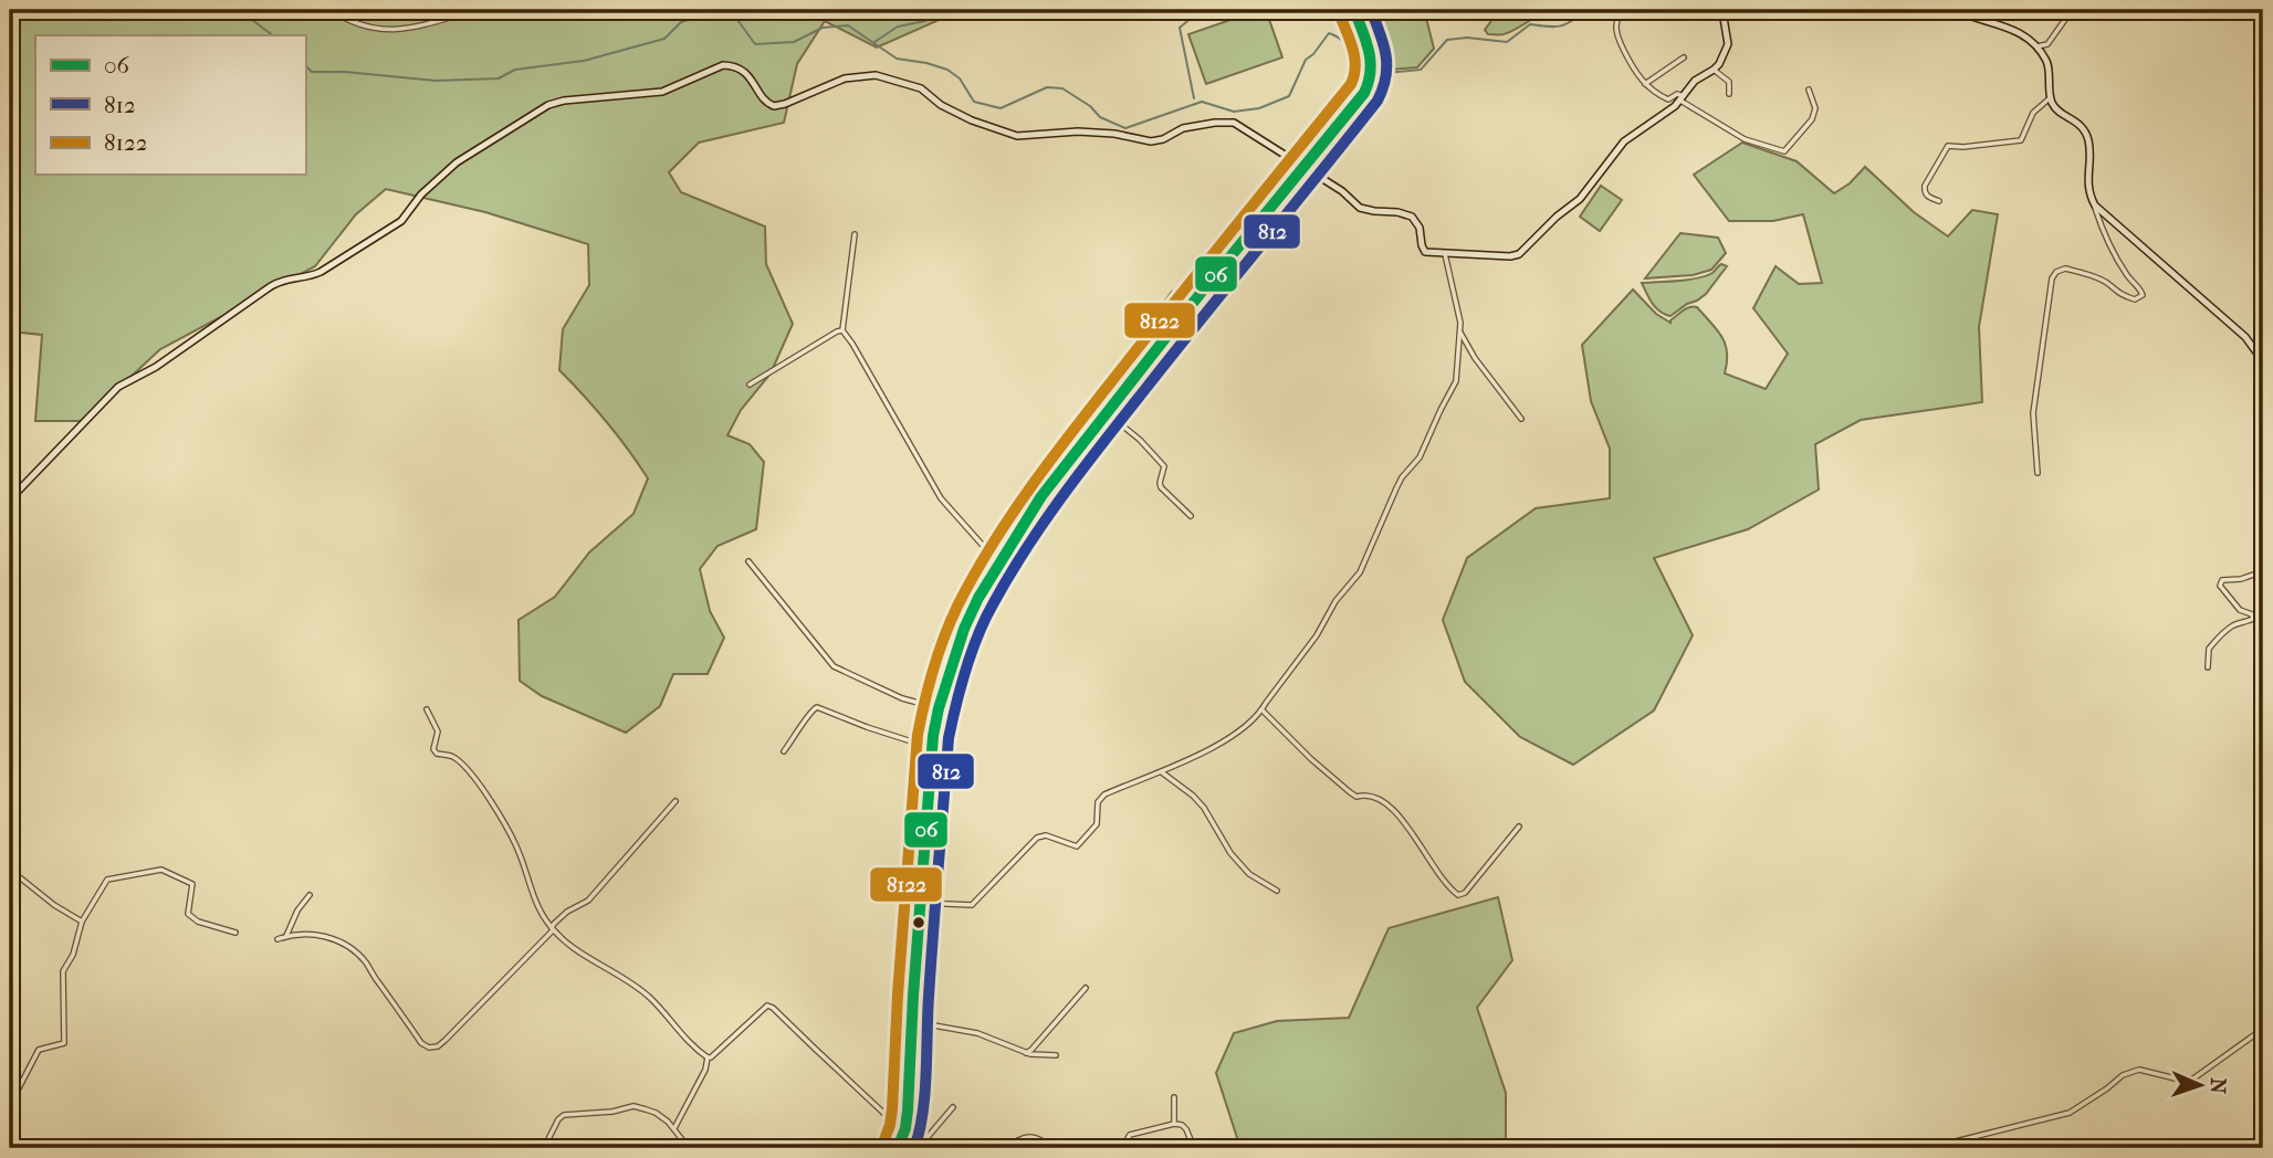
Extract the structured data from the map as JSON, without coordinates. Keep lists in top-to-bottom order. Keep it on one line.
{"lines":["transit line 06","transit line 812","transit line 8122"],"legend":["06","812","8122"],"north":"right"}
